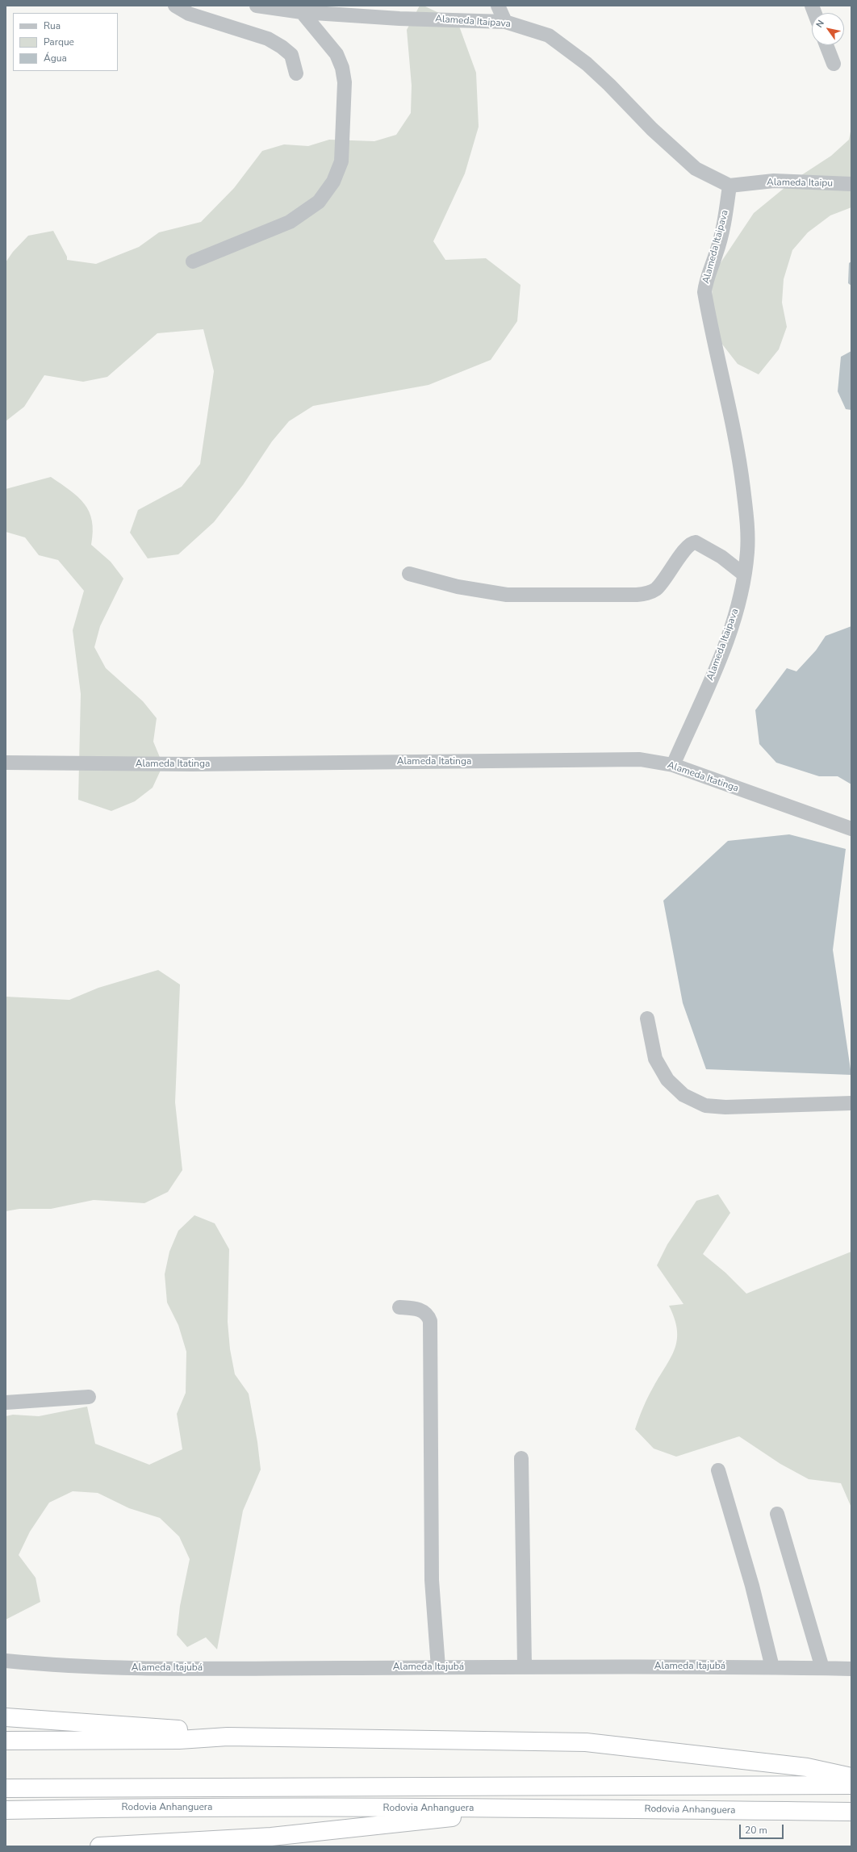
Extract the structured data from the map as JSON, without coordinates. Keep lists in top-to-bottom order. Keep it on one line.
{"streets":{"highway":["Rodovia Anhanguera"],"street":["Alameda Itaipava","Alameda Itaipu","Alameda Itatinga","Alameda Itajubá"]},"crossings":[["Alameda Itaipava","Alameda Itaipu"],["Alameda Itaipava","Alameda Itatinga"]],"legend":["Rua","Parque","Água"],"scale_bar":"20 m","north":"top left"}
